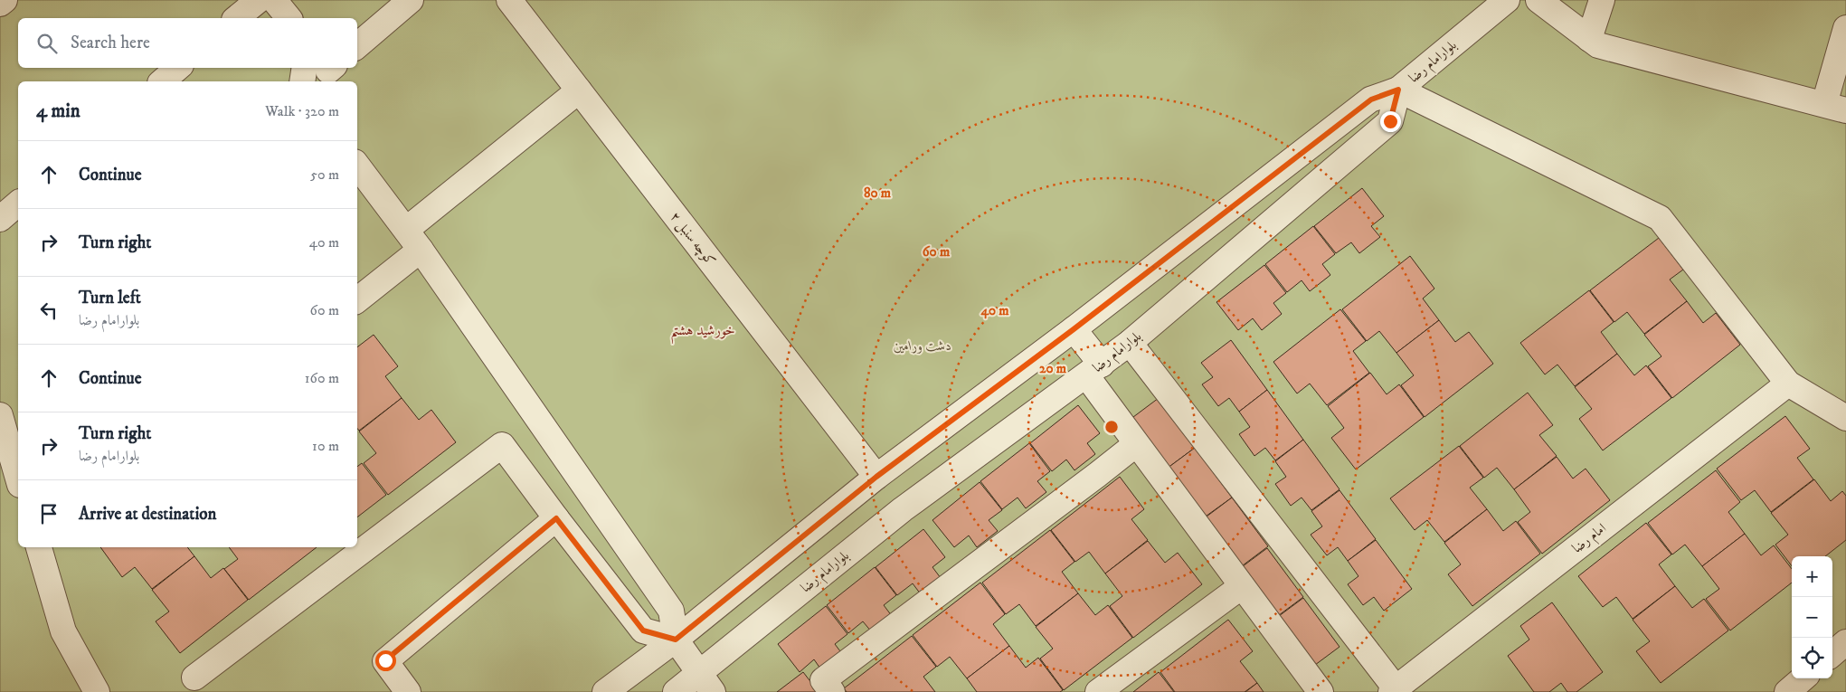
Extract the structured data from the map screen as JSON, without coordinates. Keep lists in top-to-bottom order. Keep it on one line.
{"streets":{"street":["بلوارامام رضا","کوچه سنبل ۲","امام رضا"]},"districts":["خورشید هشتم"],"parks":["دشت ورامین"],"page":{"search":"Search here","heading":["4 min","Walk · 320 m"],"list":[["Continue","50 m"],["Turn right","40 m"],["Turn left","بلوارامام رضا","60 m"],["Continue","160 m"],["Turn right","بلوارامام رضا","10 m"],"Arrive at destination"],"map_buttons":["+","−"]},"rings":["80 m","60 m","40 m","20 m"]}
